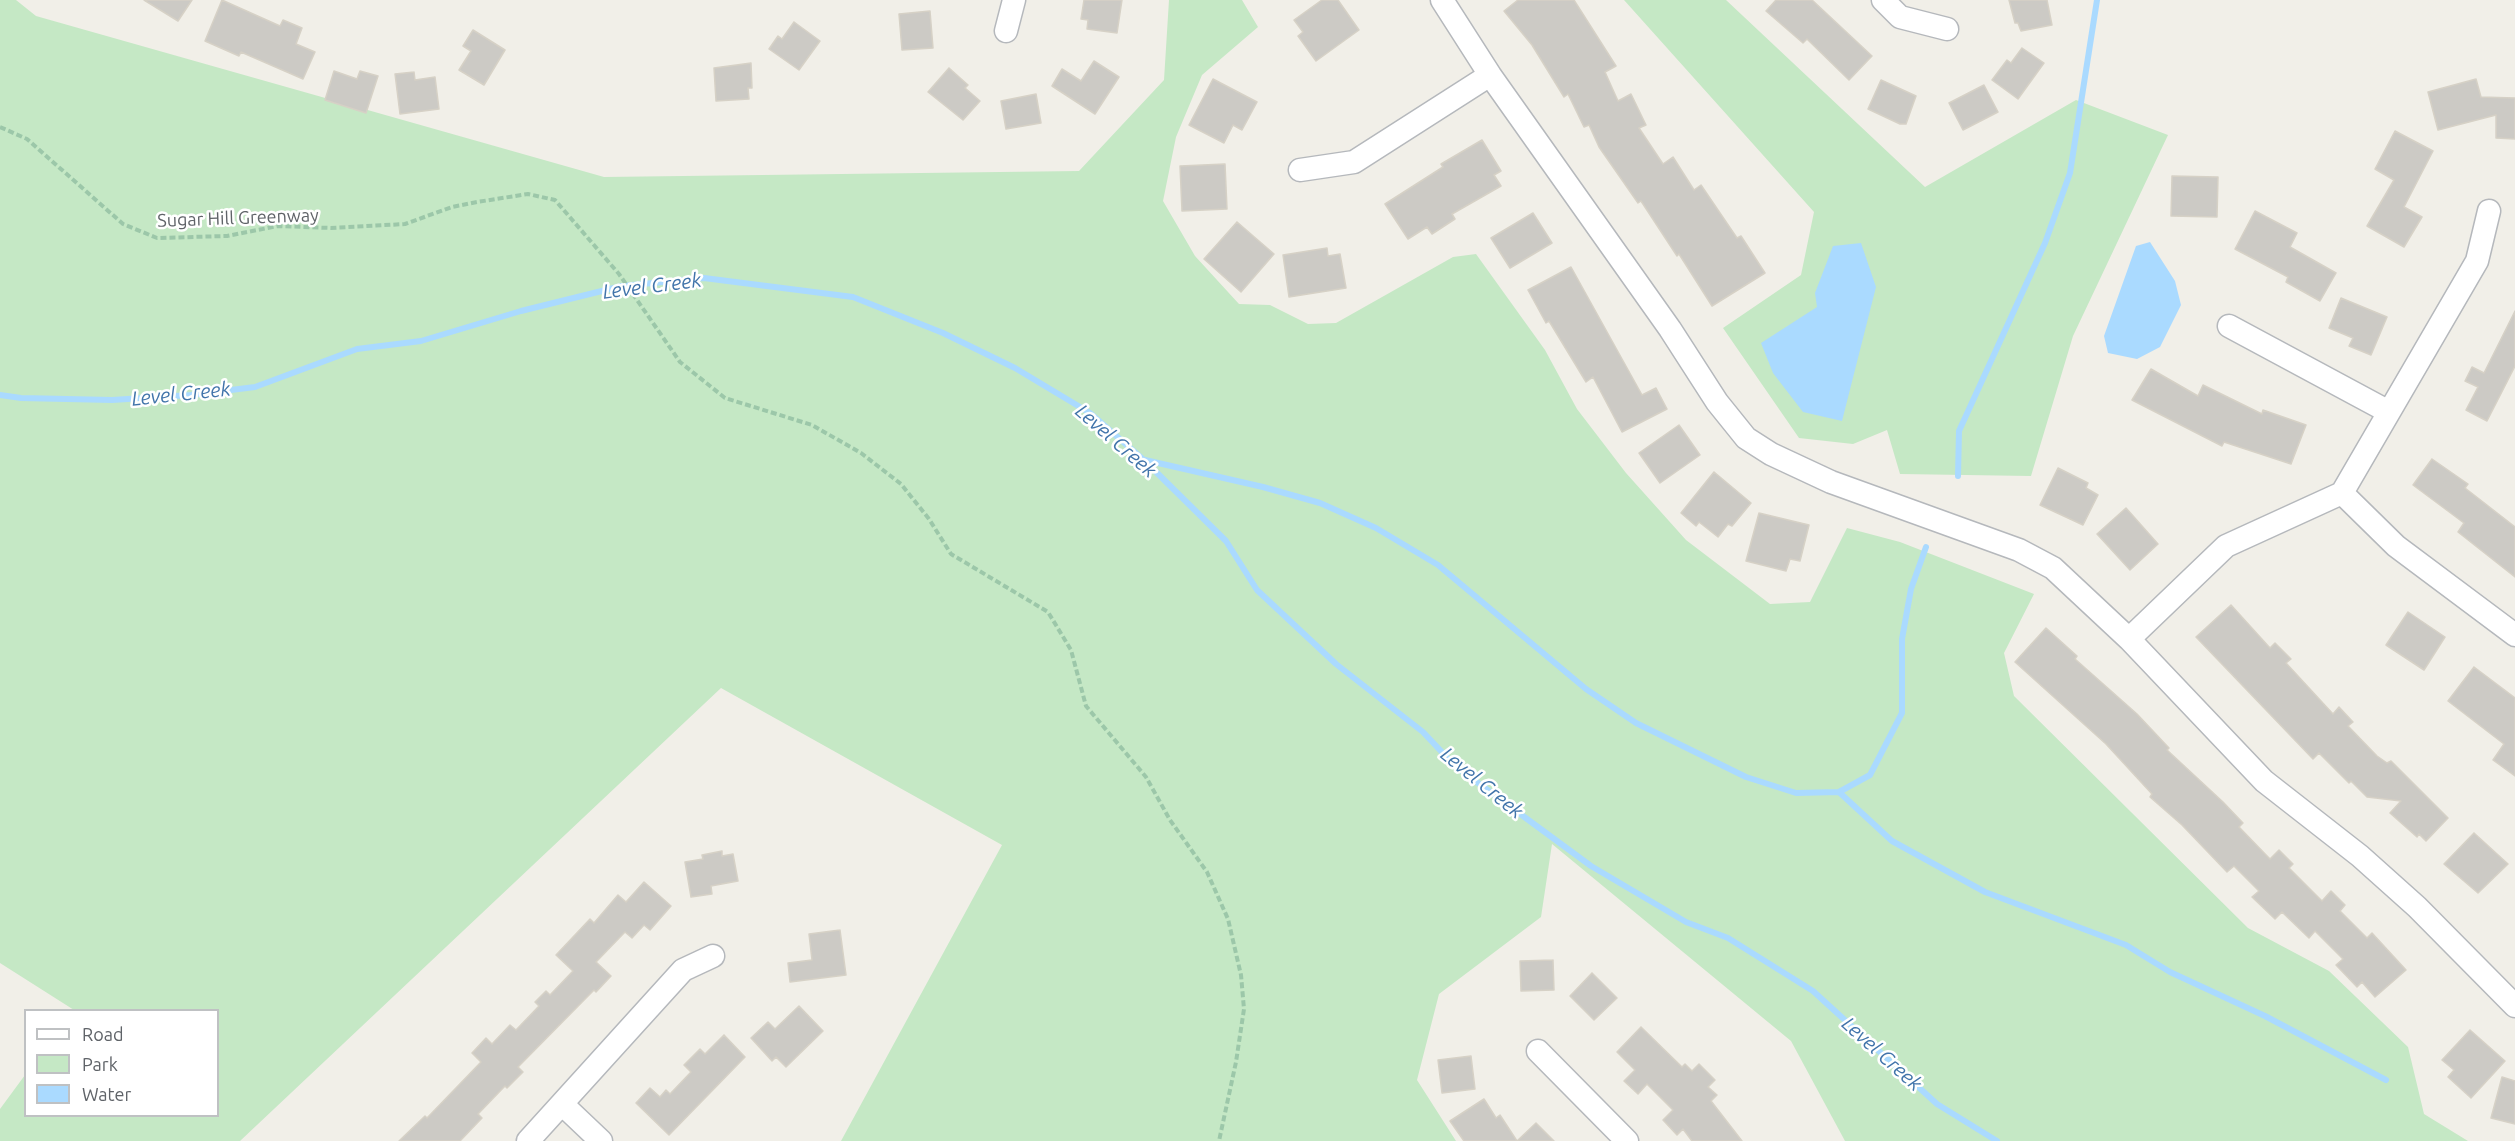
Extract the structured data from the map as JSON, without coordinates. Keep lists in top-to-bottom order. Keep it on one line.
{"streets":{"path":["Sugar Hill Greenway"]},"water":["Level Creek"],"legend":["Road","Park","Water"]}
